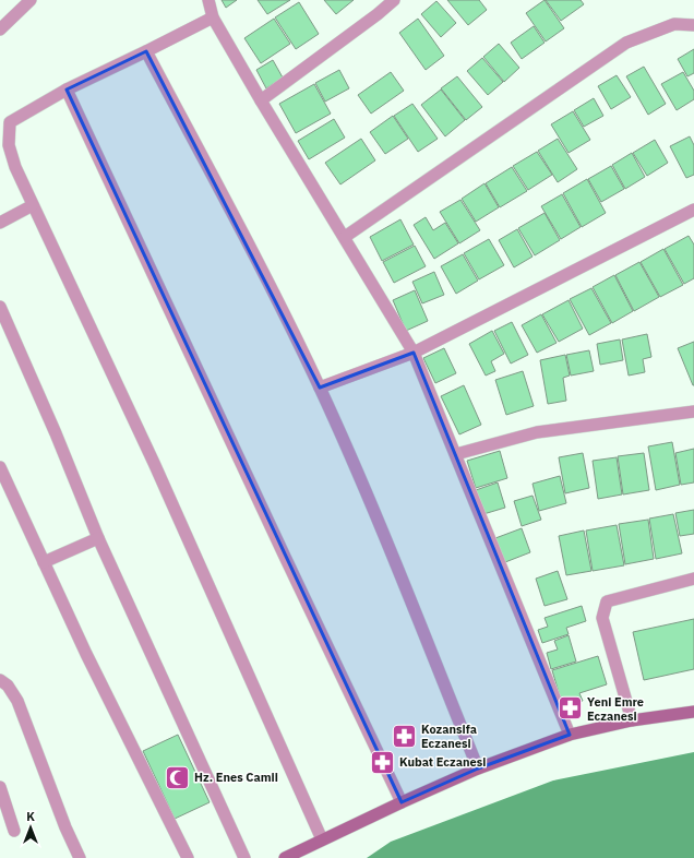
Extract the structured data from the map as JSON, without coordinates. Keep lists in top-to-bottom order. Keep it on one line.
{"places":{"pharmacy":["Yeni Emre Eczanesi","Kozansifa Eczanesi","Kubat Eczanesi"],"mosque":["Hz. Enes Camii"]},"north":"top"}
